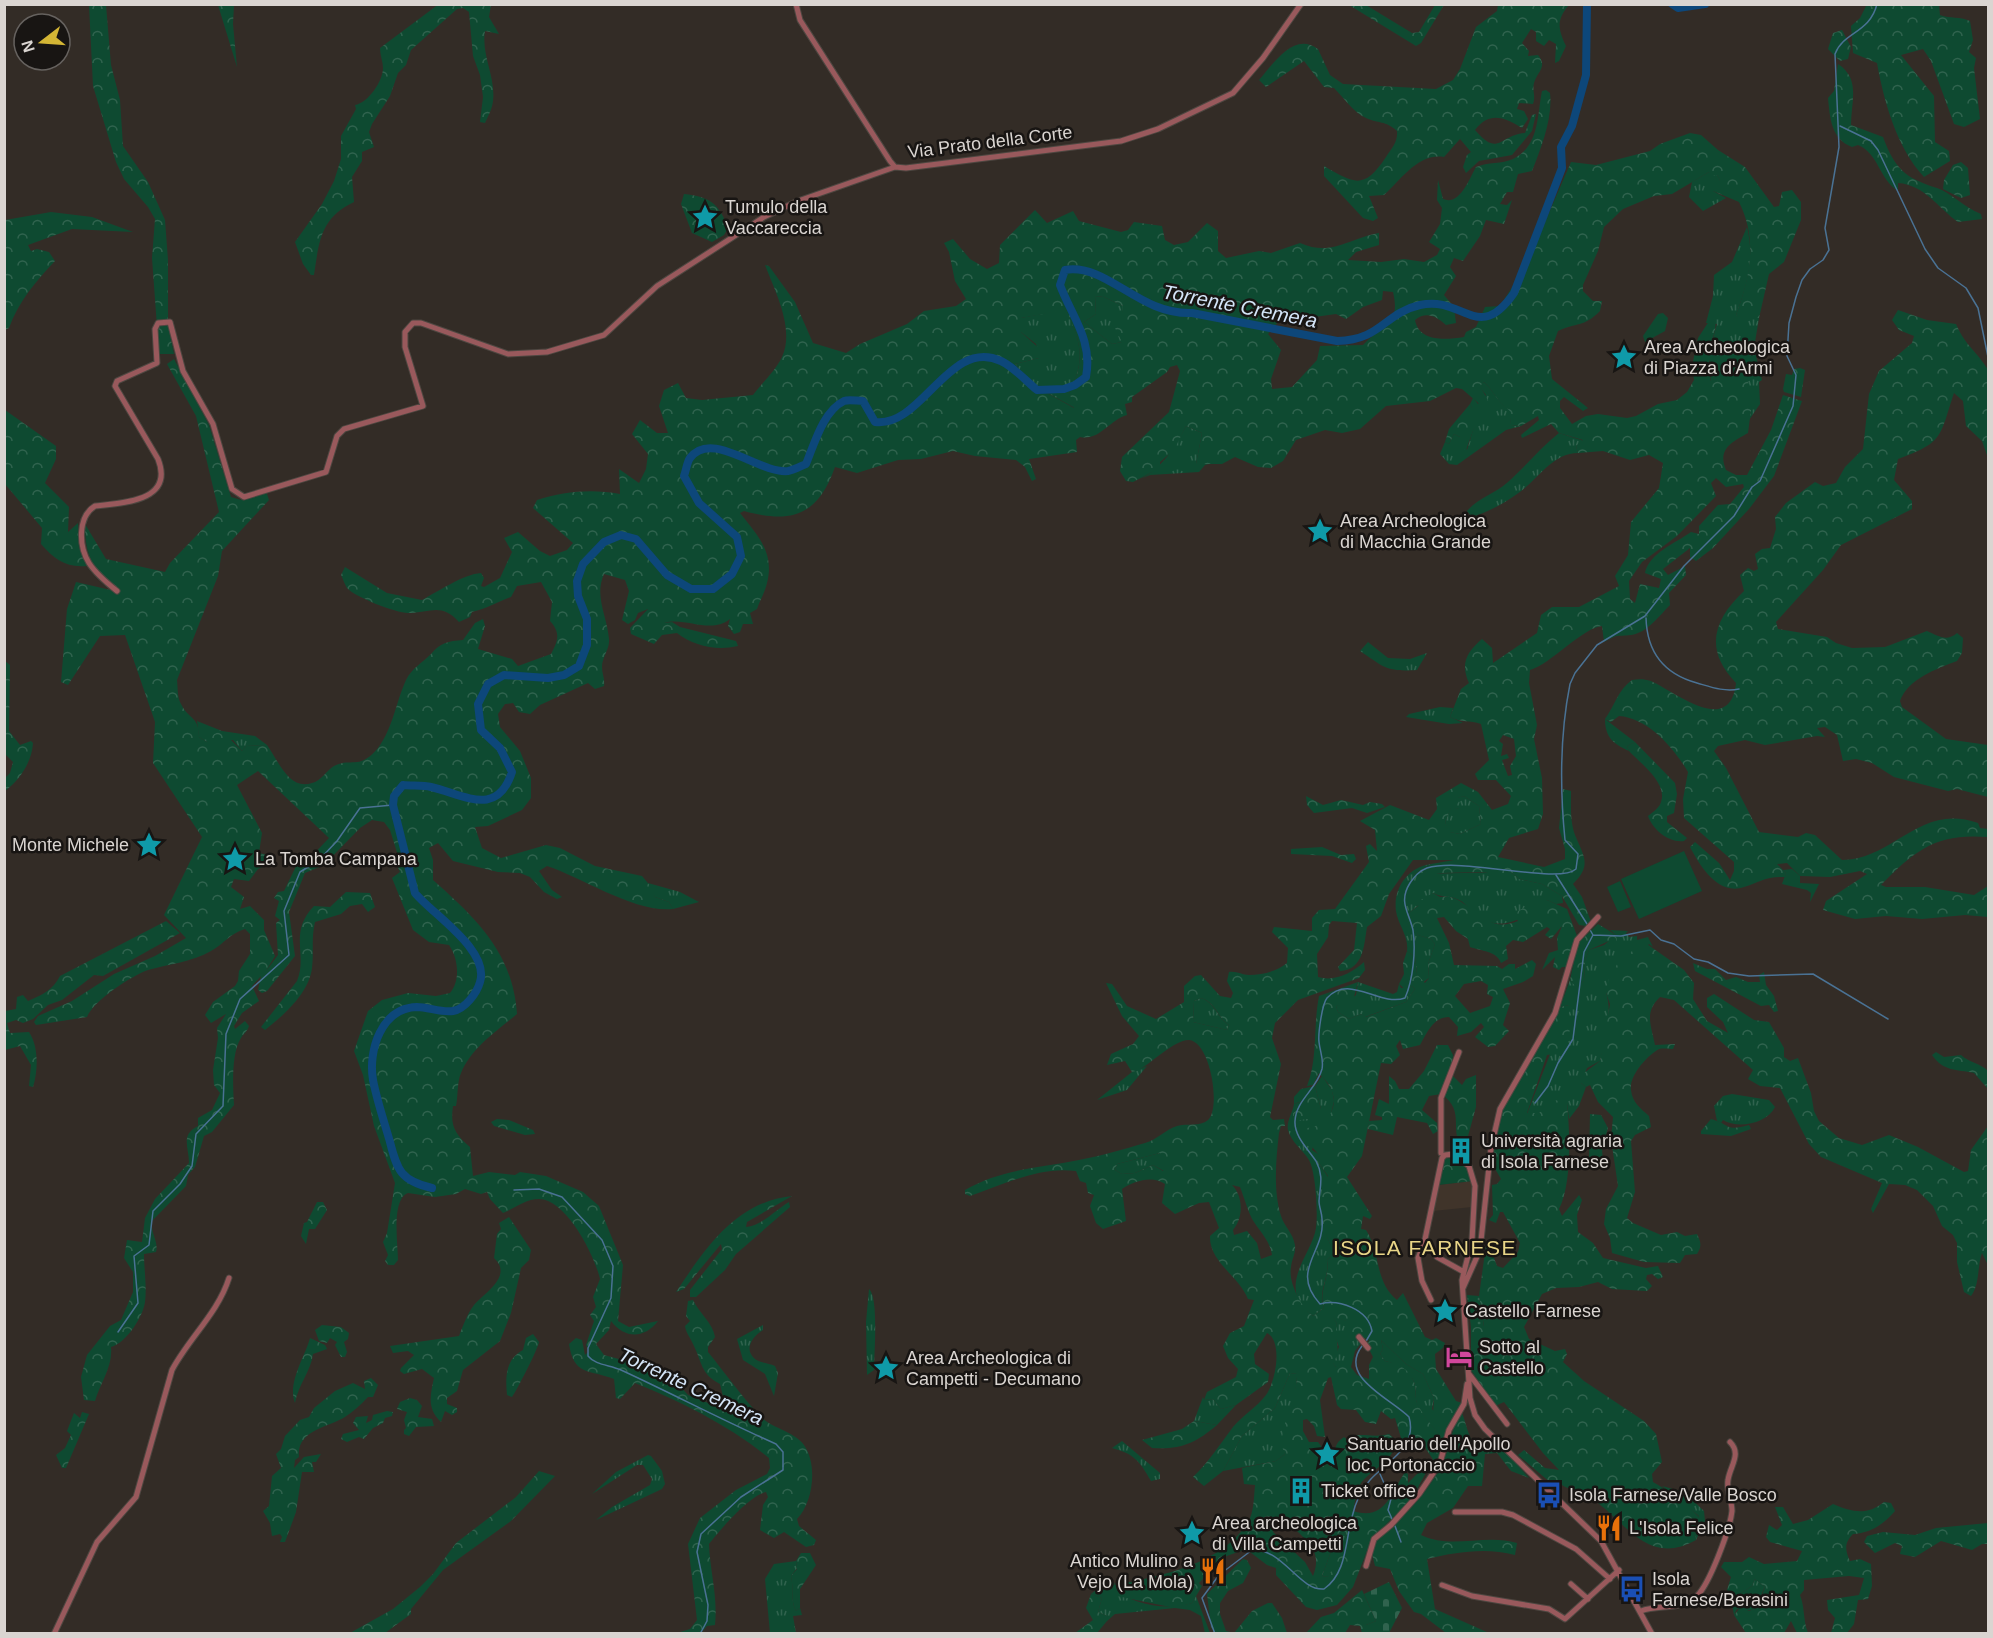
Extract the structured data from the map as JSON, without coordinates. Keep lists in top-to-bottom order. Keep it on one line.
{"streets":{"street":["Via Prato della Corte"]},"districts":["ISOLA FARNESE"],"water":["Torrente Cremera"],"places":{"place":["Tumulo della Vaccareccia","Area Archeologica di Piazza d'Armi","Area Archeologica di Macchia Grande","Monte Michele","La Tomba Campana","Castello Farnese","Area Archeologica di Campetti - Decumano","Santuario dell'Apollo loc. Portonaccio","Area archeologica di Villa Campetti"],"building":["Università agraria di Isola Farnese","Ticket office"],"hotel":["Sotto al Castello"],"bus stop":["Isola Farnese/Valle Bosco","Isola Farnese/Berasini"],"restaurant":["L'Isola Felice","Antico Mulino a Vejo (La Mola)"]},"north":"left"}
